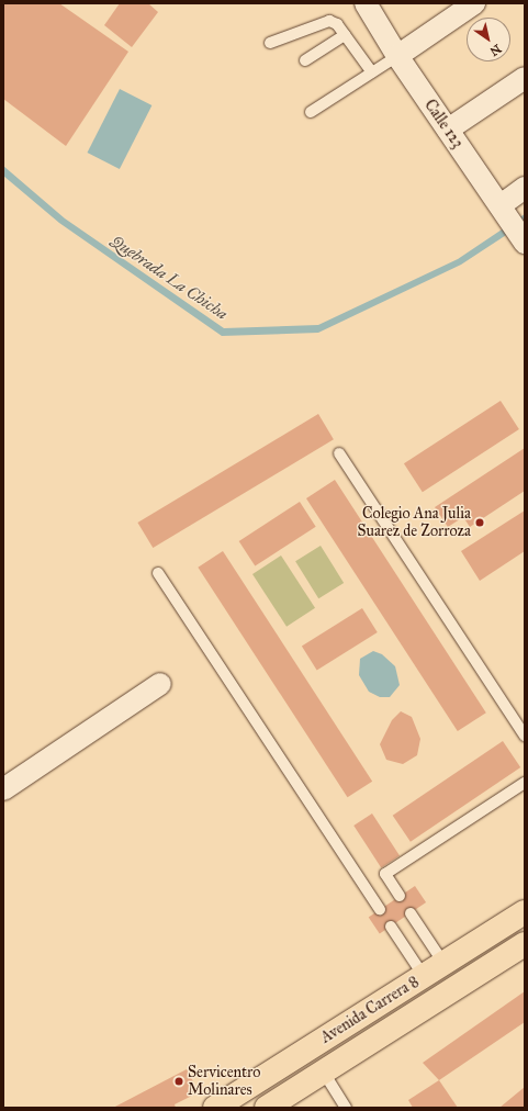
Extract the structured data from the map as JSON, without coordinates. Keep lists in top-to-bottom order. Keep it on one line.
{"streets":{"main road":["Avenida Carrera 8"],"street":["Calle 123"]},"water":["Quebrada La Chicha"],"places":["Colegio Ana Julia Suarez de Zorroza","Servicentro Molinares"],"north":"bottom right"}
